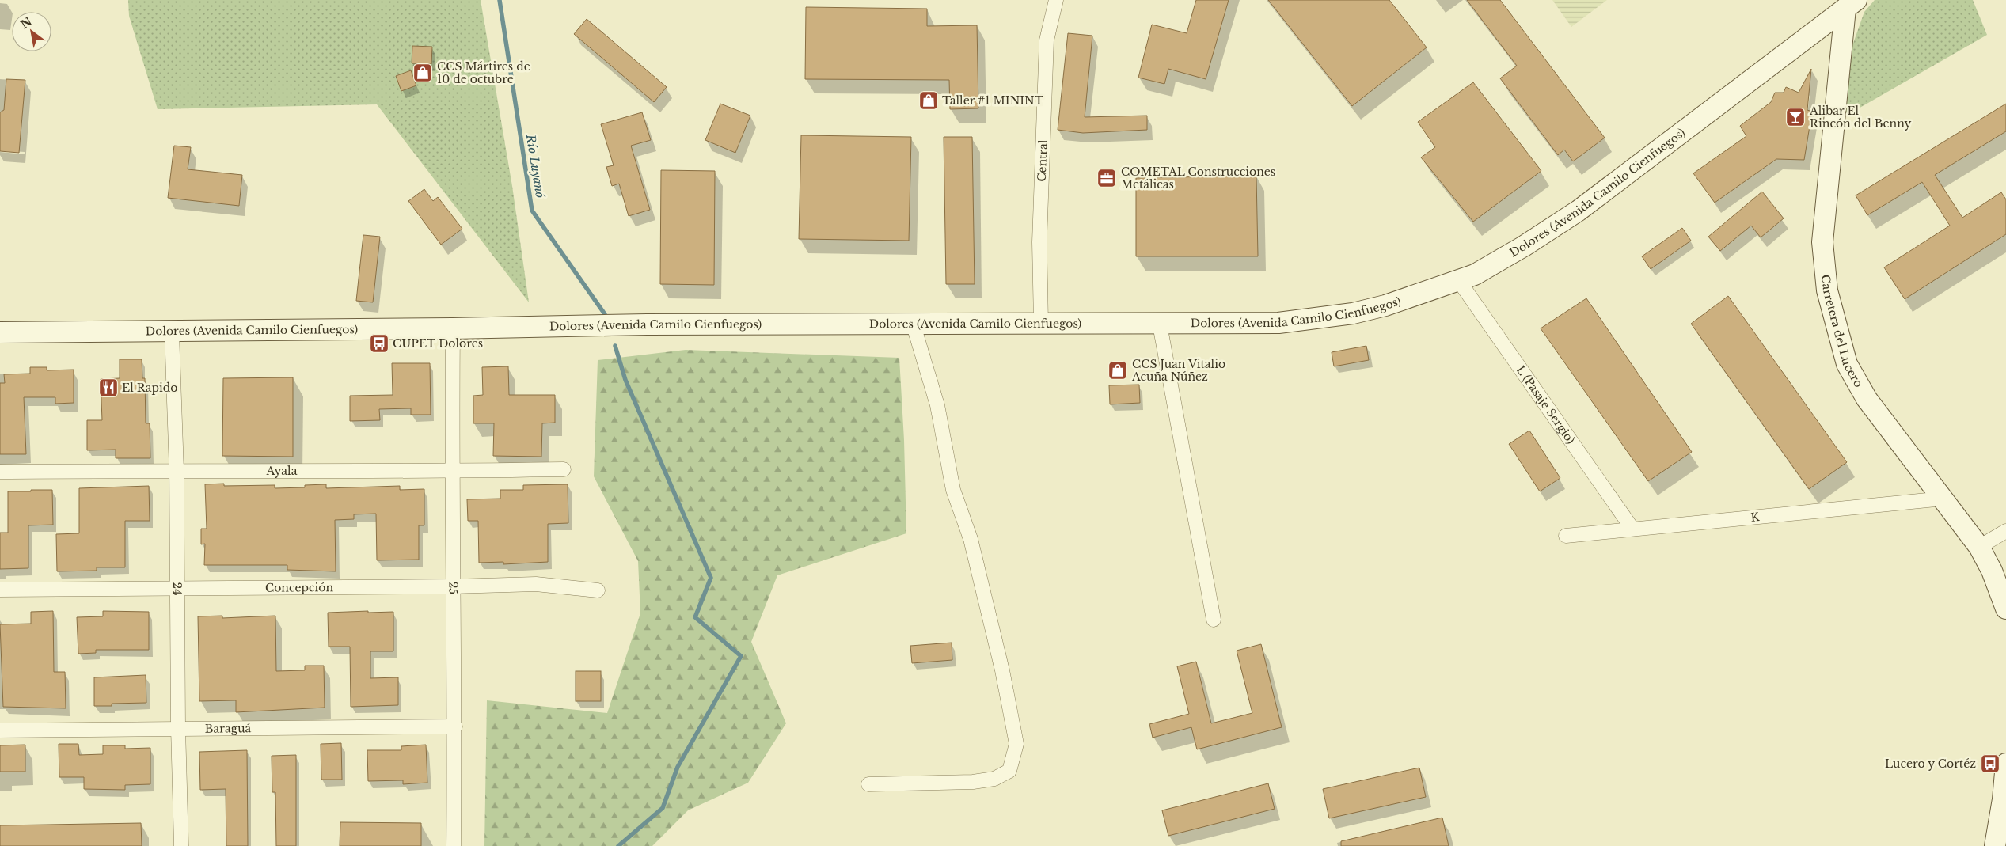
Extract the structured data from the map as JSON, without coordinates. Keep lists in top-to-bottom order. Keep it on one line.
{"streets":{"main road":["Dolores (Avenida Camilo Cienfuegos)","Carretera del Lucero"],"street":["Central","L (Pasaje Sergio)","Ayala","K","25","Concepción","24","Baraguá"]},"crossings":[["Central","Dolores (Avenida Camilo Cienfuegos)"],["Dolores (Avenida Camilo Cienfuegos)","Carretera del Lucero"],["Dolores (Avenida Camilo Cienfuegos)","L (Pasaje Sergio)"],["Dolores (Avenida Camilo Cienfuegos)","25"],["Dolores (Avenida Camilo Cienfuegos)","24"],["Carretera del Lucero","K"],["L (Pasaje Sergio)","K"],["Ayala","25"],["Ayala","24"],["25","Concepción"],["25","Baraguá"],["Concepción","24"],["24","Baraguá"]],"water":["Río Luyanó"],"places":{"shop":["CCS Mártires de 10 de octubre","Taller #1 MININT","CCS Juan Vitalio Acuña Núñez"],"bar":["Alibar El Rincón del Benny"],"office":["COMETAL Construcciones Metálicas"],"bus stop":["CUPET Dolores","Lucero y Cortéz"],"restaurant":["El Rapido"]},"north":"top left"}
